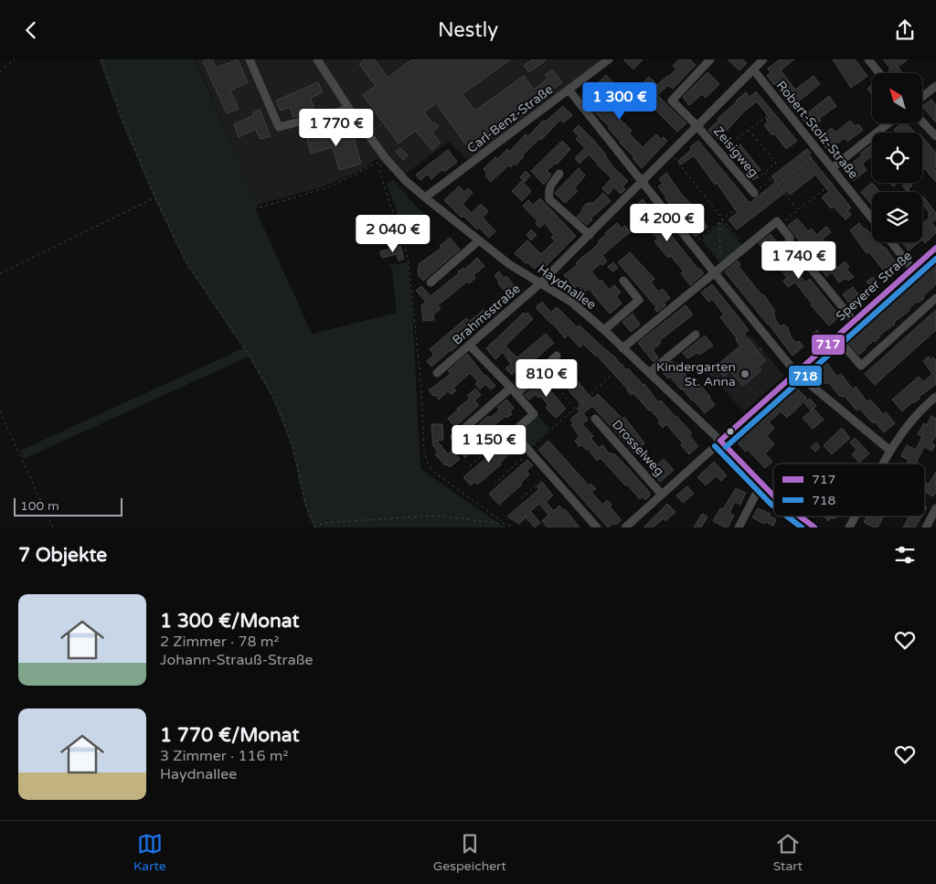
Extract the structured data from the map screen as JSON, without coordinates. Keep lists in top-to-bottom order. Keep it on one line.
{"streets":{"street":["Carl-Benz-Straße","Robert-Stolz-Straße","Zeisigweg","Speyerer Straße","Haydnallee","Brahmsstraße","Drosselweg"]},"crossings":[["Carl-Benz-Straße","Haydnallee"],["Robert-Stolz-Straße","Brahmsstraße"],["Zeisigweg","Brahmsstraße"],["Speyerer Straße","Haydnallee"],["Speyerer Straße","Drosselweg"],["Haydnallee","Brahmsstraße"]],"places":["Kindergarten St. Anna"],"lines":["transit line 717","transit line 718"],"legend":["717","718"],"scale_bar":"100 m","north":"top left","page":{"header":"Nestly","price":["1 300 €","1 770 €","4 200 €","2 040 €","1 740 €","810 €","1 150 €"],"scale":"100 m","heading":"7 Objekte","list":[{"name":"1 300 €/Monat","note":"2 Zimmer · 78 m² · Johann-Strauß-Straße"},{"name":"1 770 €/Monat","note":"3 Zimmer · 116 m² · Haydnallee"}],"tabs":["Karte","Gespeichert","Start"]}}
